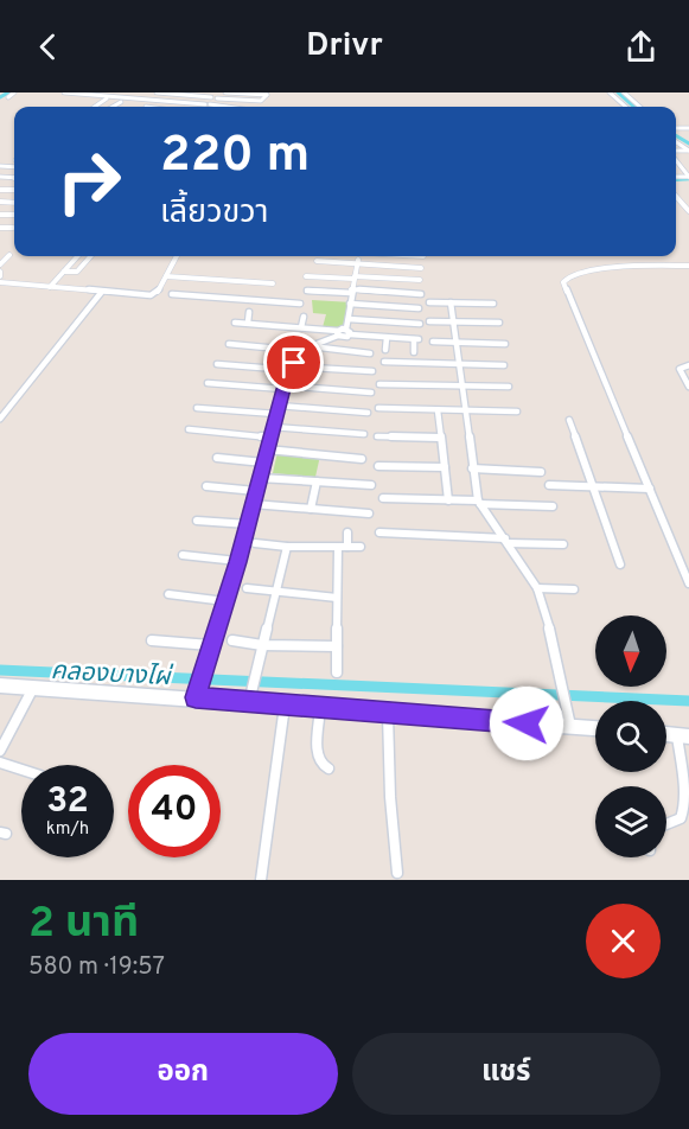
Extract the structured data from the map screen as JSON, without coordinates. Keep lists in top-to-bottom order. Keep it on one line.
{"water":["คลองบางไผ่"],"north":"bottom","page":{"header":"Drivr","turn":["220 m","เลี้ยวขวา"],"speed":"32 km/h","limit":"40","heading":["2 นาที","580 m · 19:57"],"buttons":["ออก","แชร์"]}}
